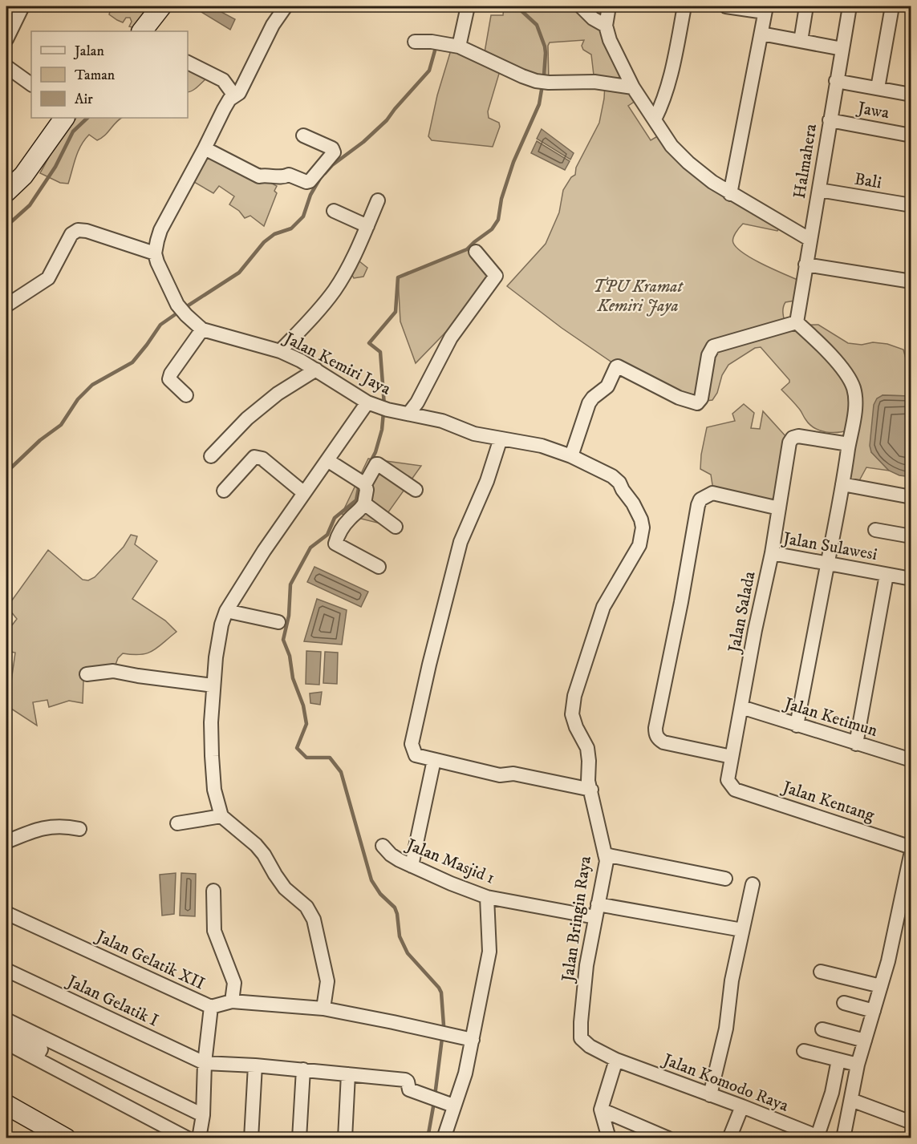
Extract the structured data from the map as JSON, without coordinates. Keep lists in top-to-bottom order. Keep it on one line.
{"streets":{"street":["Jawa","Halmahera","Bali","Jalan Kemiri Jaya","Jalan Sulawesi","Jalan Salada","Jalan Ketimun","Jalan Kentang","Jalan Masjid 1","Jalan Bringin Raya","Jalan Gelatik XII","Jalan Gelatik I","Jalan Komodo Raya"]},"crossings":[["Jawa","Halmahera"],["Halmahera","Bali"],["Jalan Kemiri Jaya","Jalan Bringin Raya"],["Jalan Sulawesi","Jalan Salada"],["Jalan Salada","Jalan Ketimun"],["Jalan Salada","Jalan Kentang"],["Jalan Masjid 1","Jalan Bringin Raya"],["Jalan Bringin Raya","Jalan Komodo Raya"]],"parks":["TPU Kramat Kemiri Jaya"],"legend":["Jalan","Taman","Air"]}
